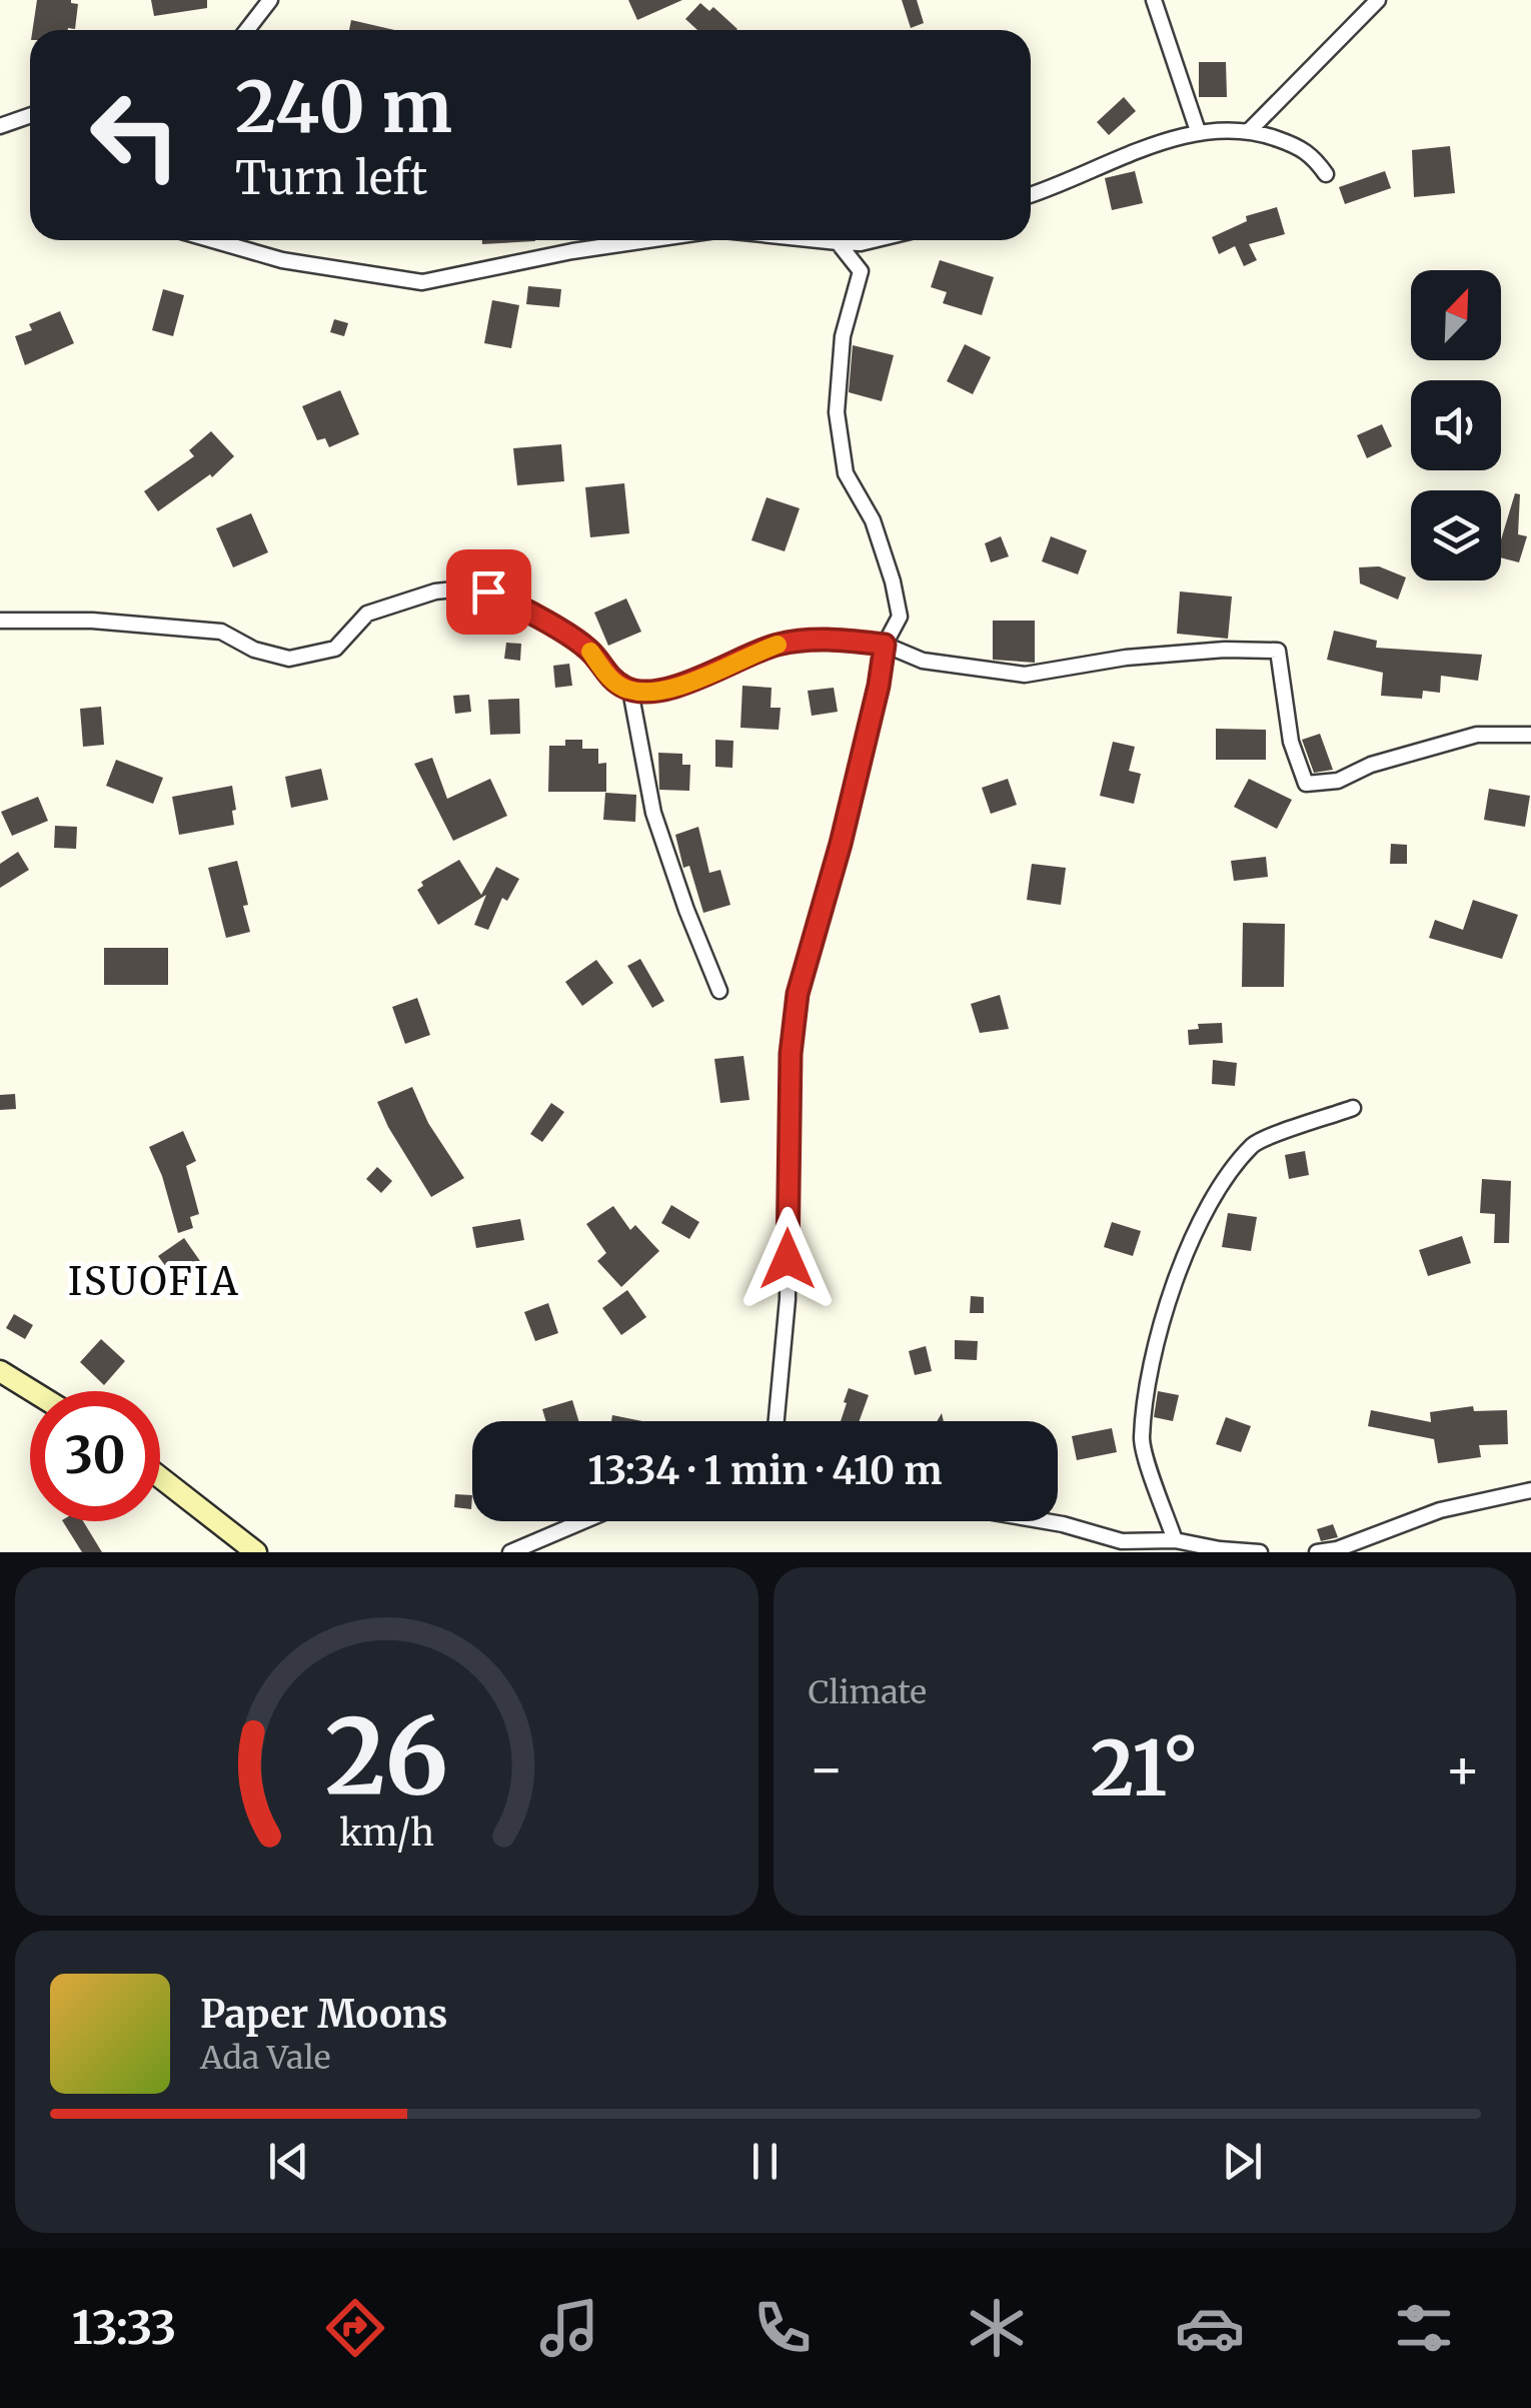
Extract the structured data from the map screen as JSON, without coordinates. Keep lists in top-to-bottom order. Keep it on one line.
{"districts":["ISUOFIA"],"north":"top right","page":{"turn":["240 m","Turn left"],"limit":"30","trip":"13:34 · 1 min · 410 m","tile":"Climate","heat":["−","21°","+"],"song":["Paper Moons","Ada Vale"],"tabs":"13:33","gauge":["26","km/h"]}}
